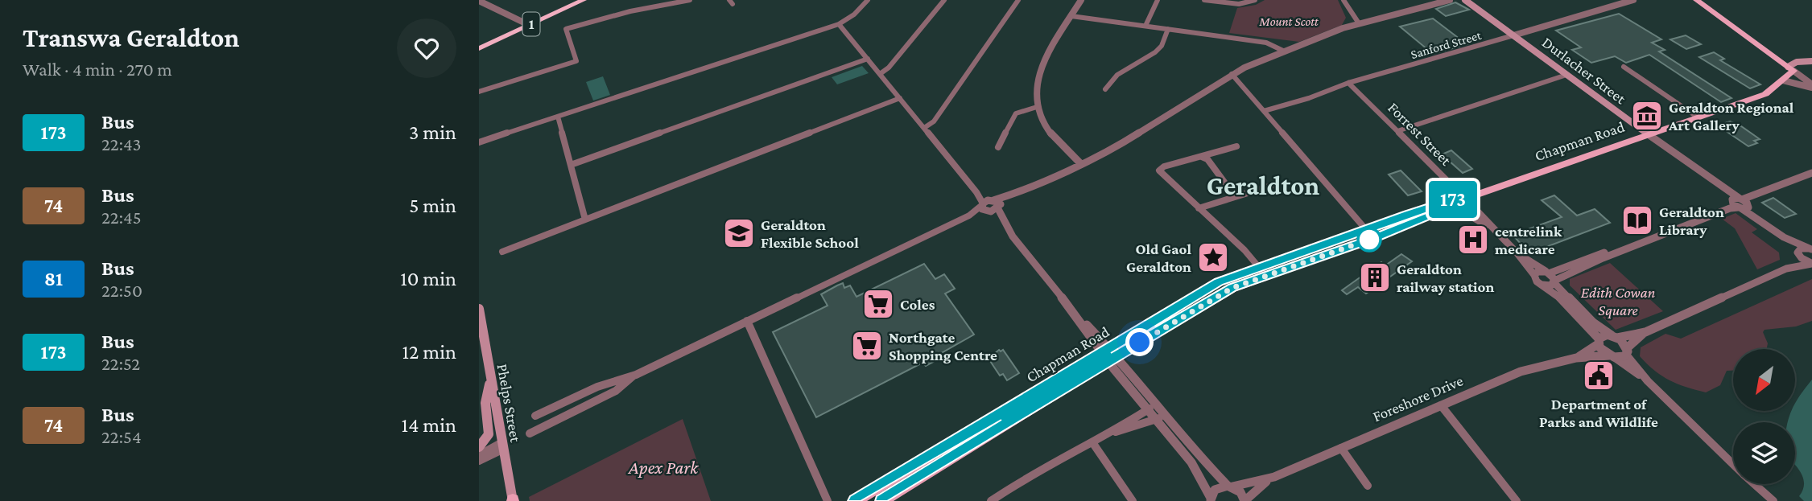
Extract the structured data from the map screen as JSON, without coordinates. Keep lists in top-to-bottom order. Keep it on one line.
{"streets":{"highway":["1"],"main road":["Durlacher Street","Chapman Road","Phelps Street"],"street":["Sanford Street","Forrest Street","Foreshore Drive"]},"crossings":[["Sanford Street","Durlacher Street"],["Sanford Street","Forrest Street"],["Durlacher Street","Chapman Road"],["Forrest Street","Chapman Road"],["Forrest Street","Foreshore Drive"]],"districts":["Geraldton"],"parks":["Mount Scott","Edith Cowan Square","Apex Park"],"places":{"museum":["Geraldton Regional Art Gallery"],"library":["Geraldton Library"],"school or university":["Geraldton Flexible School"],"hospital":["centrelink medicare"],"place":["Old Gaol Geraldton"],"building":["Geraldton railway station"],"supermarket":["Coles","Northgate Shopping Centre"],"public building":["Department of Parks and Wildlife"]},"lines":["bus line 173"],"north":"bottom left","page":{"heading":["Transwa Geraldton","Walk · 4 min · 270 m"],"on_map":"173","list":[{"mark":"173","name":"Bus","note":"22:43","value":"3 min"},{"mark":"74","name":"Bus","note":"22:45","value":"5 min"},{"mark":"81","name":"Bus","note":"22:50","value":"10 min"},{"mark":"173","name":"Bus","note":"22:52","value":"12 min"},{"mark":"74","name":"Bus","note":"22:54","value":"14 min"}]}}
